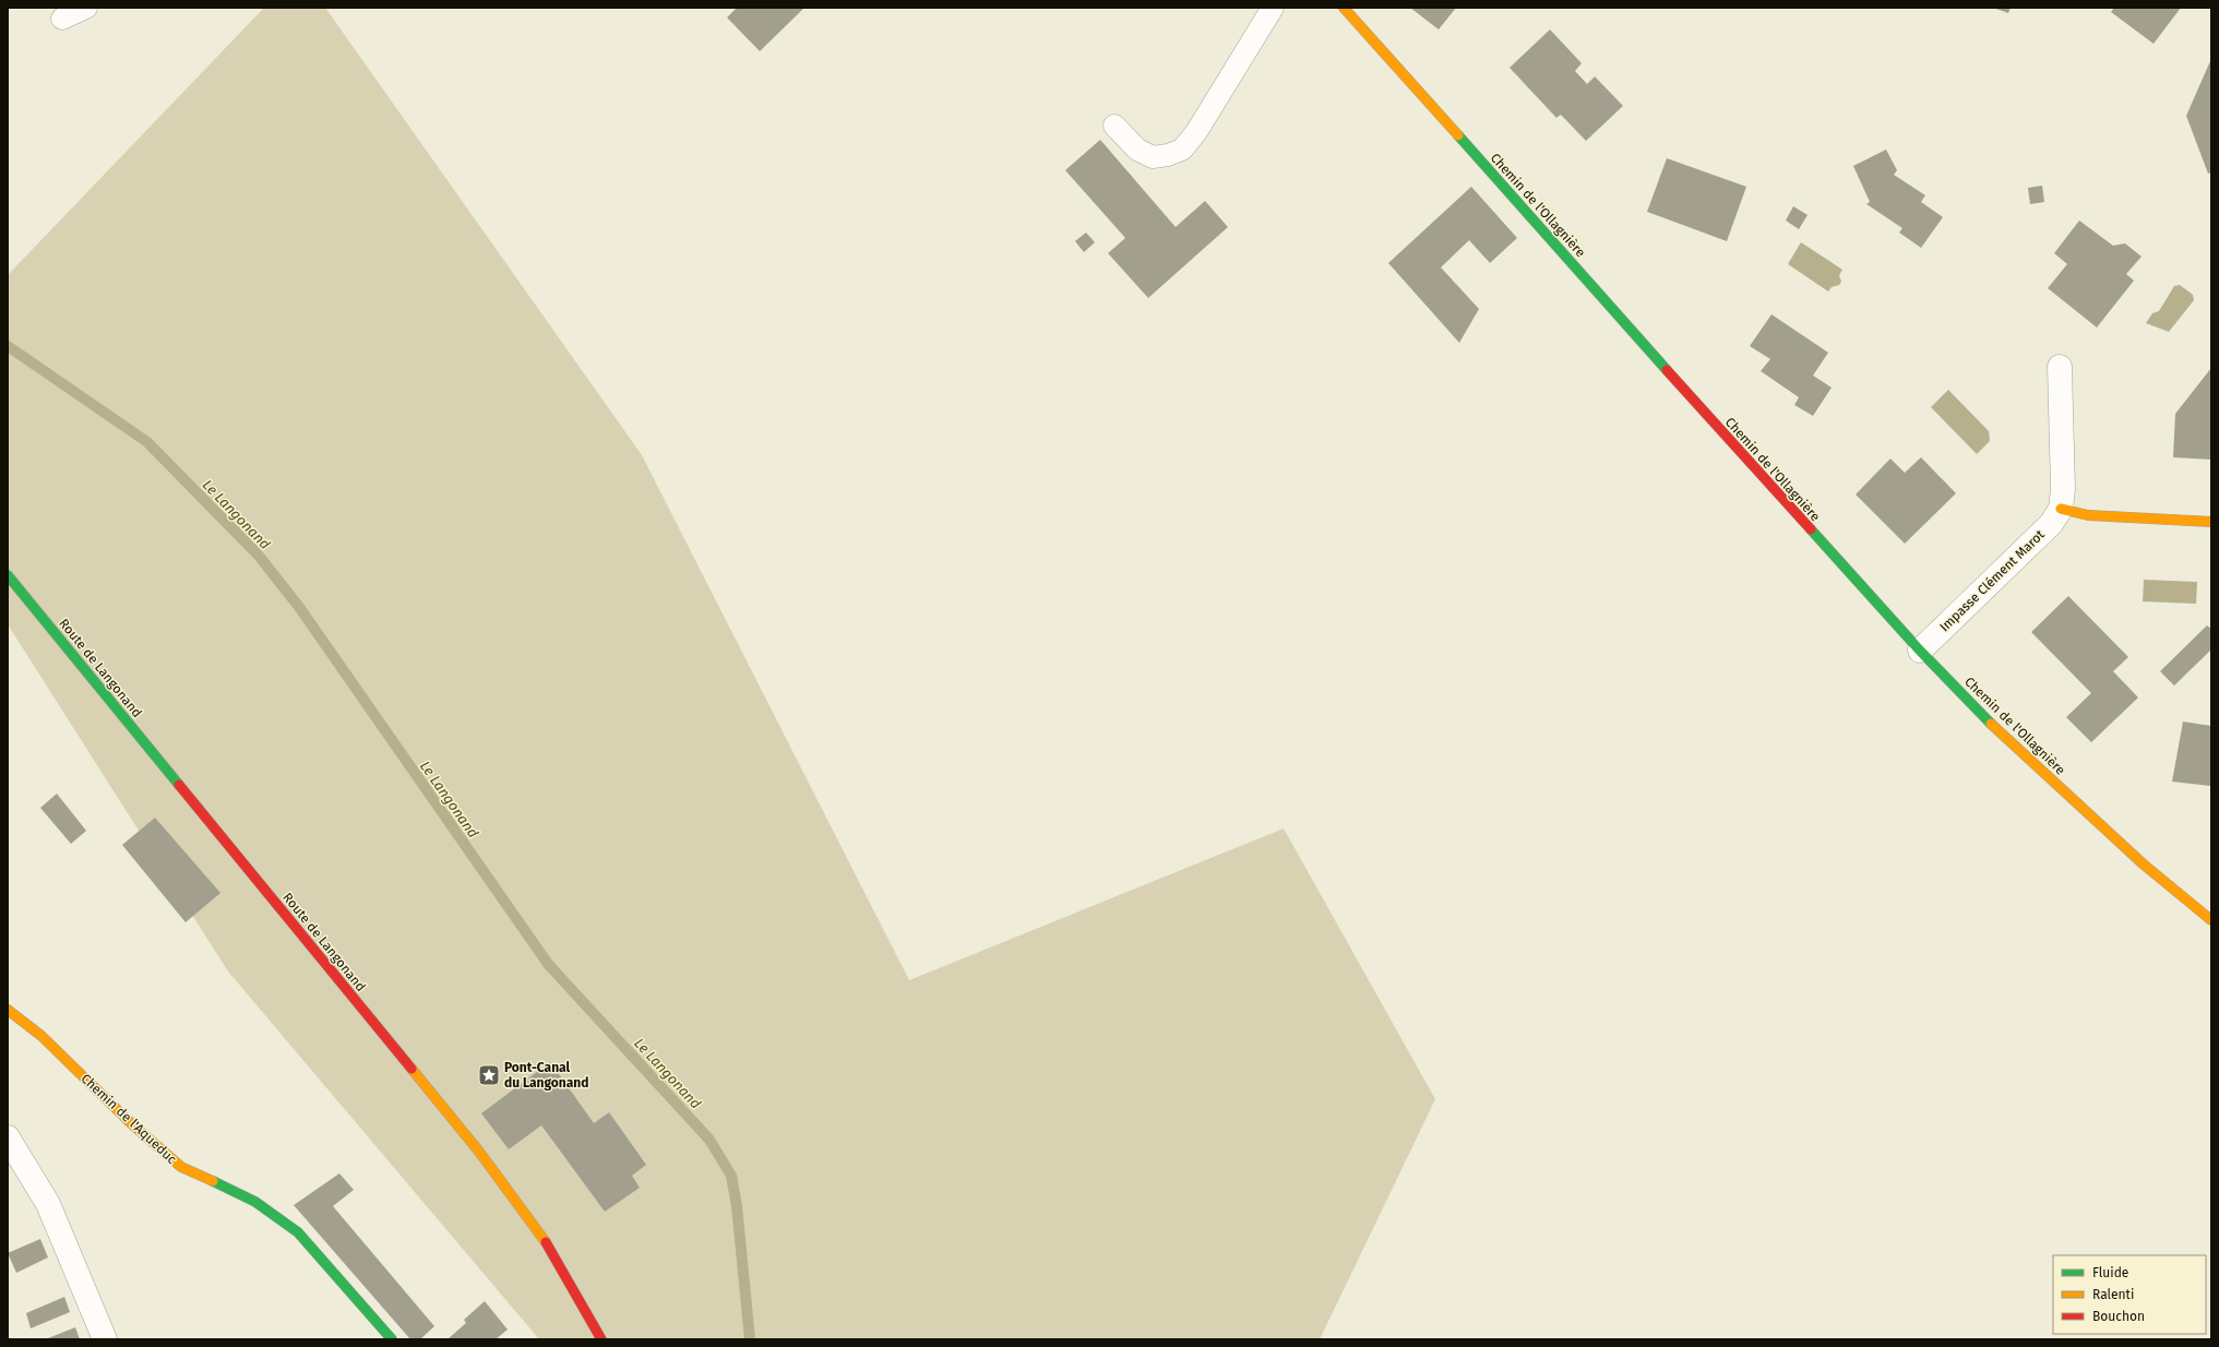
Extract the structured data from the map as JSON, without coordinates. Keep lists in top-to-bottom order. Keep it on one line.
{"streets":{"street":["Chemin de l'Ollagnière","Impasse Clément Marot","Route de Langonand","Chemin de l'Aqueduc"]},"crossings":[["Chemin de l'Ollagnière","Impasse Clément Marot"]],"water":["Le Langonand"],"places":{"place":["Pont-Canal du Langonand"]},"legend":["Fluide","Ralenti","Bouchon"]}
